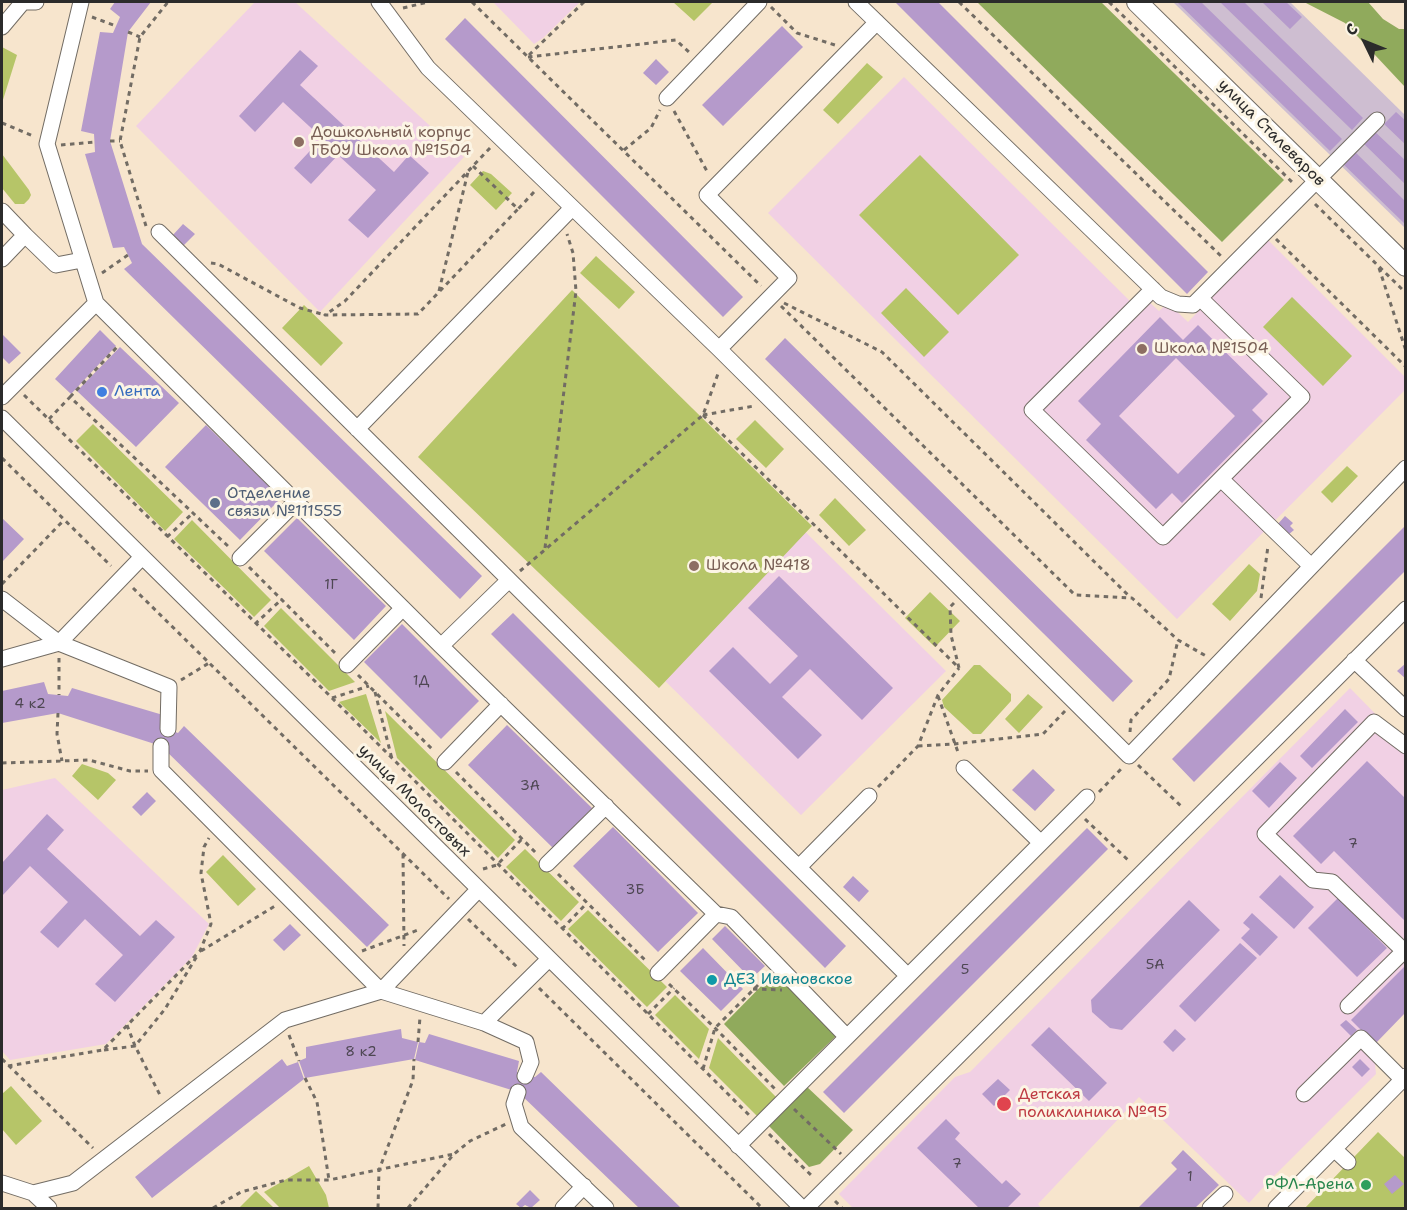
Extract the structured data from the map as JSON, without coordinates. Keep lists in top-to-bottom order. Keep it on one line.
{"streets":{"main road":["улица Сталеваров"],"street":["улица Молостовых"]},"places":["Дошкольный корпус ГБОУ Школа №1504","Школа №1504","Лента","Отделение связи №111555","Школа №418","ДЕЗ Ивановское","Детская поликлиника №95","РФЛ-Арена"],"house_numbers":["1Г","1Д","4 к2","3А","7","3Б","5А","5","8 к2","7","1"],"north":"top left"}
